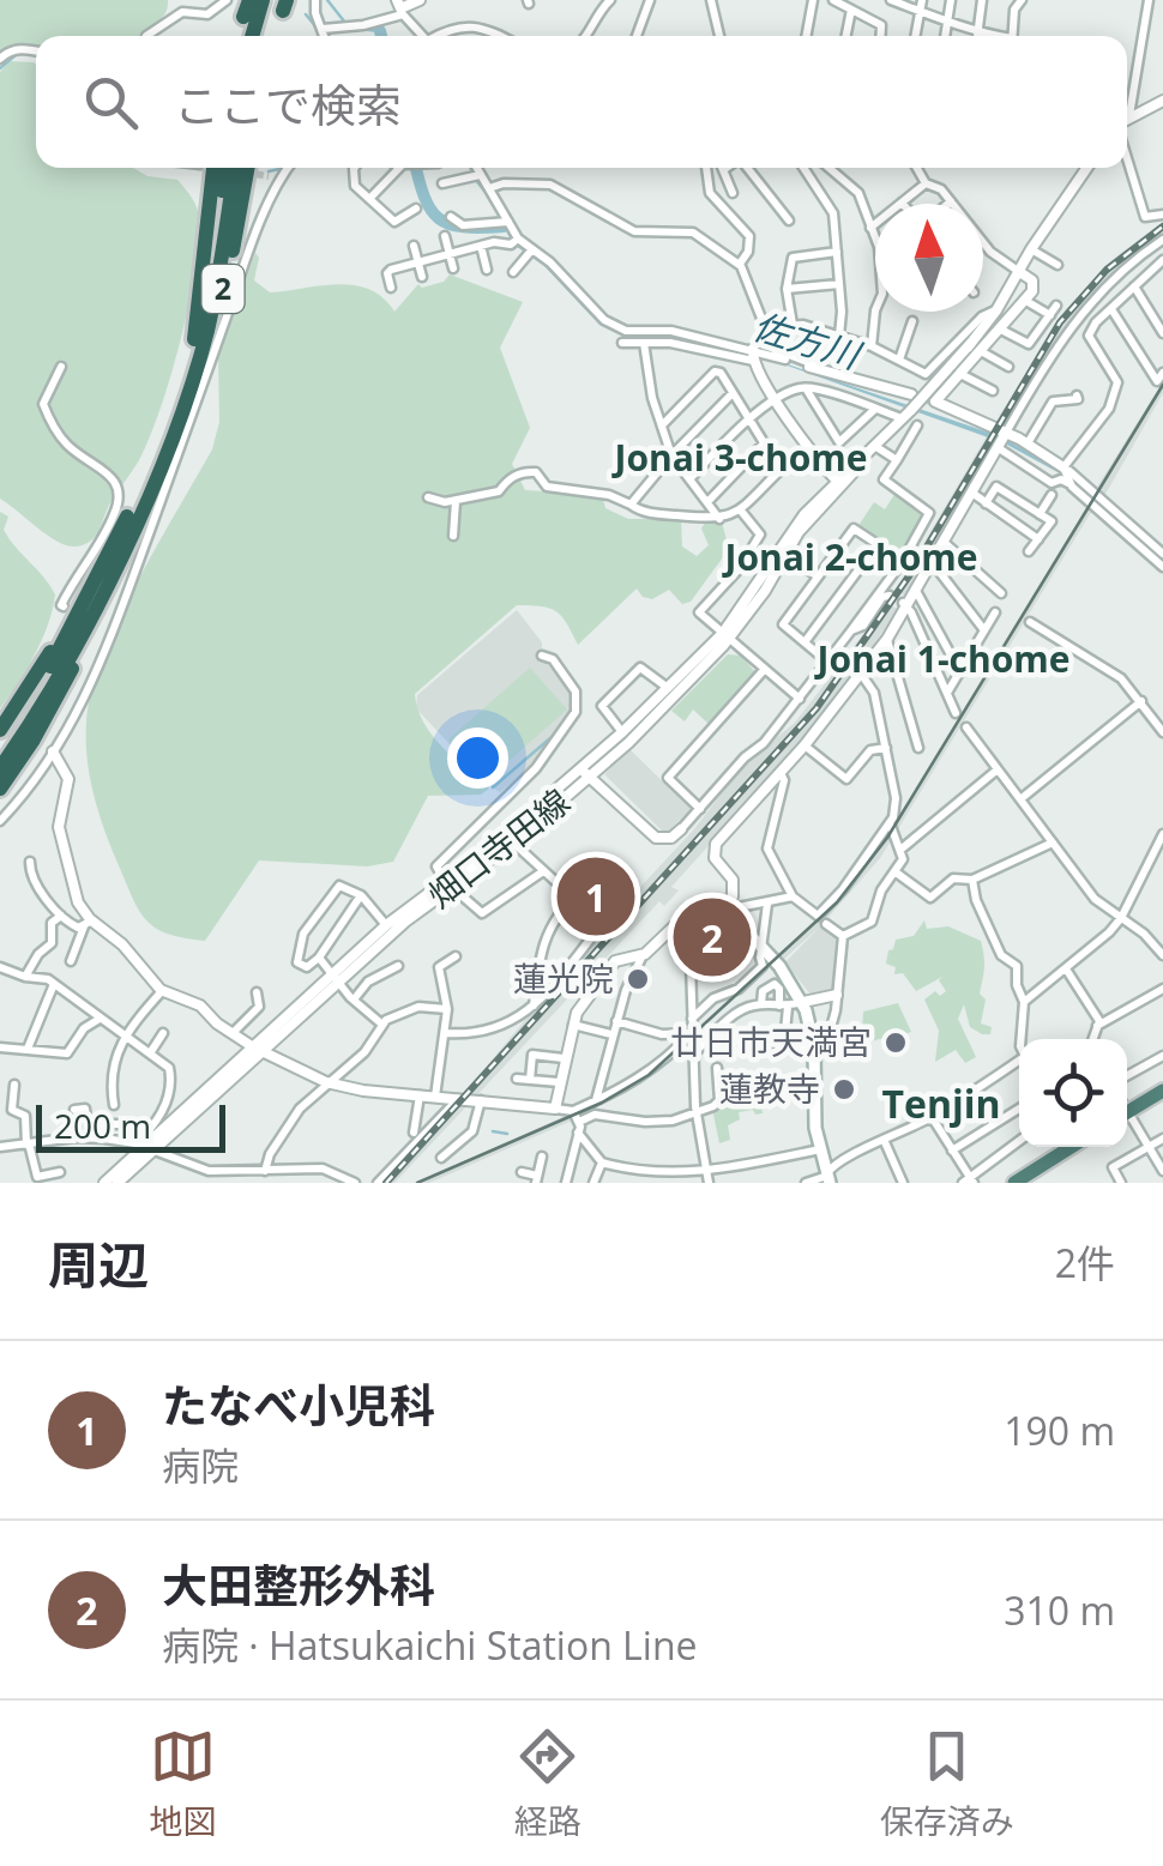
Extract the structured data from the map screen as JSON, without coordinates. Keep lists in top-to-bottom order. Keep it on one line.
{"streets":{"highway":["2"],"street":["畑口寺田線"]},"districts":["Jonai 3-chome","Jonai 2-chome","Jonai 1-chome","Tenjin"],"water":["佐方川"],"places":["蓮光院","廿日市天満宮","蓮教寺"],"scale_bar":"200 m","north":"top","page":{"search":"ここで検索","pins":["1","2"],"scale":"200 m","heading":["周辺","2件"],"list":[{"mark":"1","name":"たなべ小児科","note":"病院","value":"190 m"},{"mark":"2","name":"大田整形外科","note":"病院 · Hatsukaichi Station Line","value":"310 m"}],"nav":["地図","経路","保存済み"]}}
